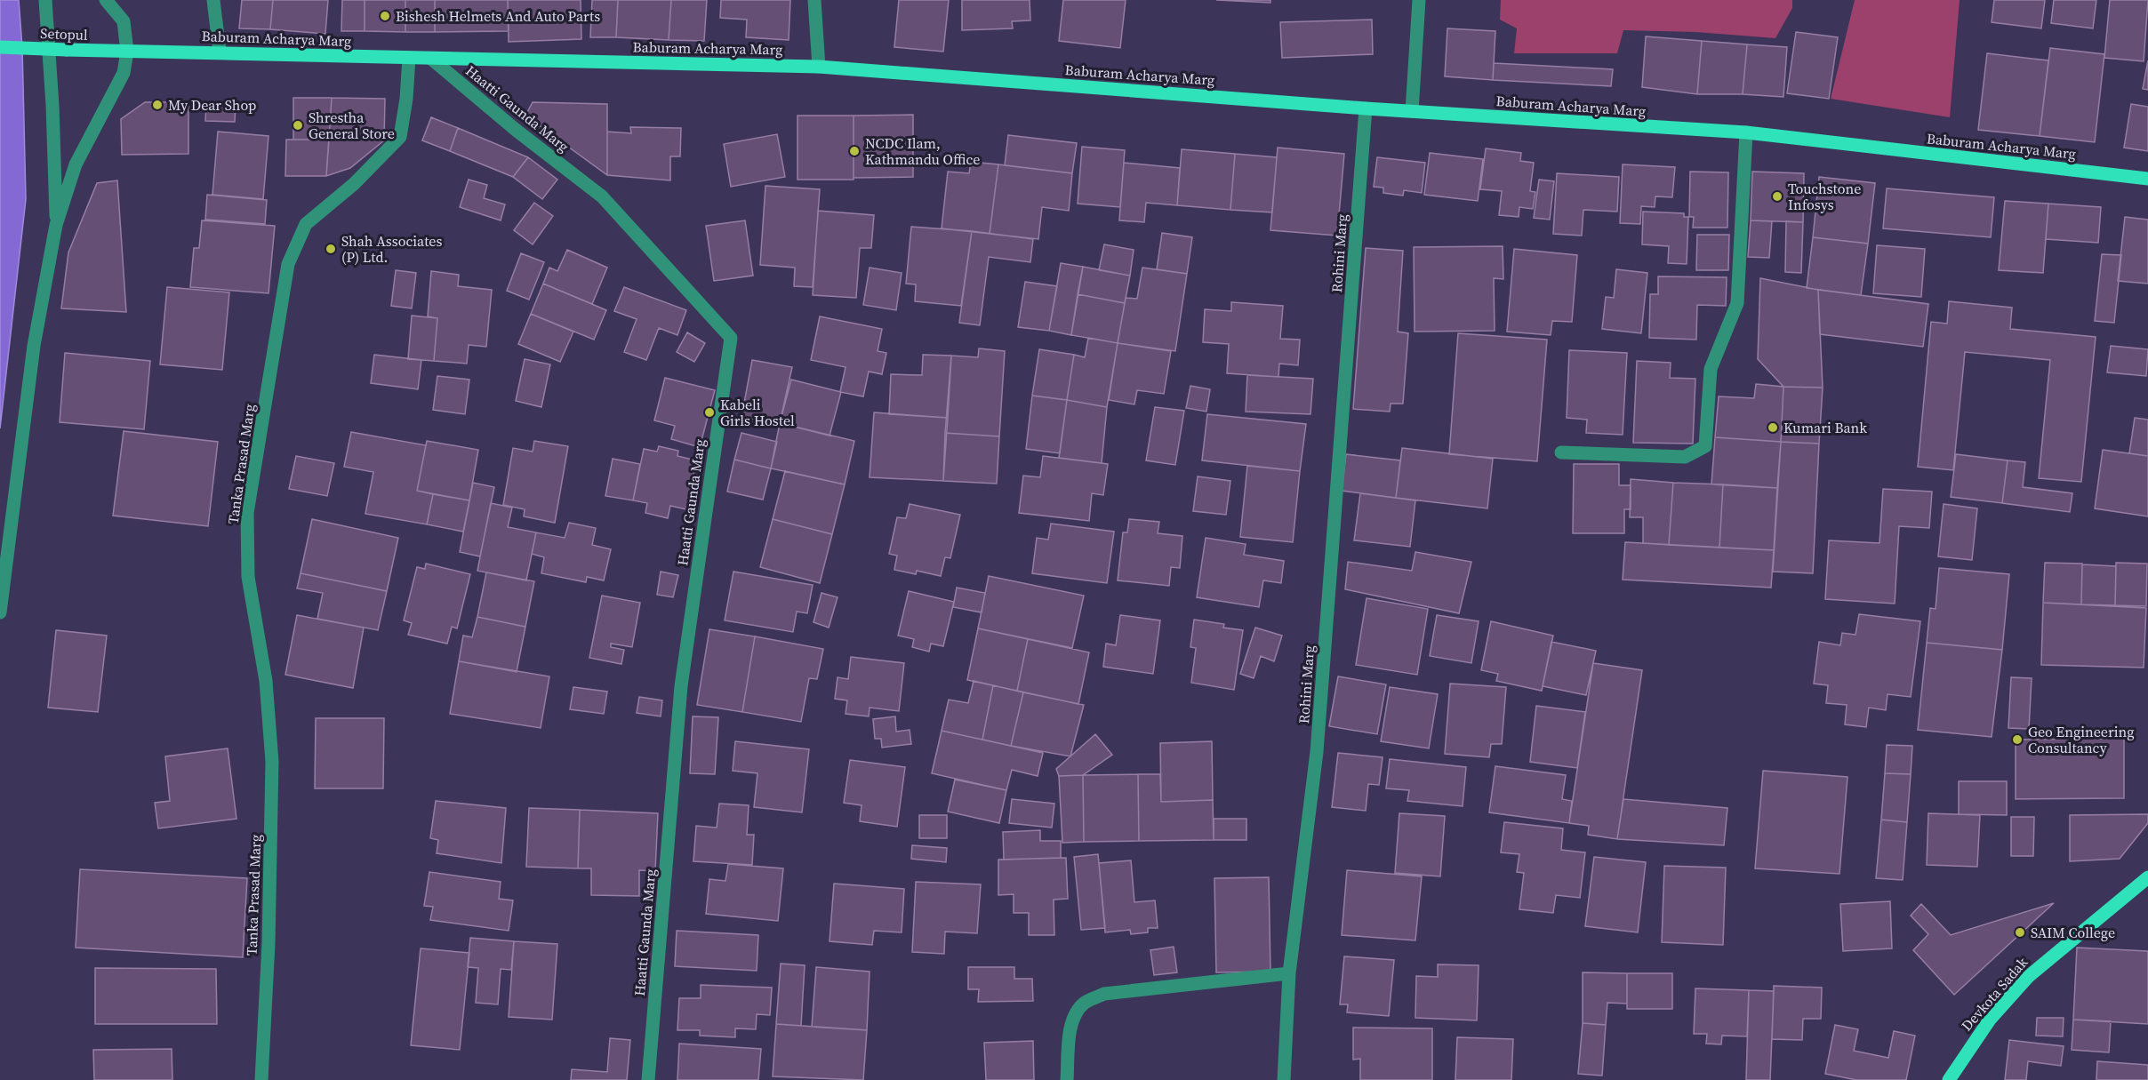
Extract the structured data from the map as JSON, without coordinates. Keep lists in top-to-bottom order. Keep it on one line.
{"streets":{"main road":["Setopul","Baburam Acharya Marg","Devkota Sadak"],"street":["Haatti Gaunda Marg","Rohini Marg","Tanka Prasad Marg"]},"crossings":[["Setopul","Baburam Acharya Marg"],["Baburam Acharya Marg","Haatti Gaunda Marg"],["Baburam Acharya Marg","Rohini Marg"],["Baburam Acharya Marg","Tanka Prasad Marg"]],"places":["Bishesh Helmets And Auto Parts","My Dear Shop","Shrestha General Store","NCDC Ilam, Kathmandu Office","Touchstone Infosys","Shah Associates (P) Ltd.","Kabeli Girls Hostel","Kumari Bank","Geo Engineering Consultancy","SAIM College"]}
